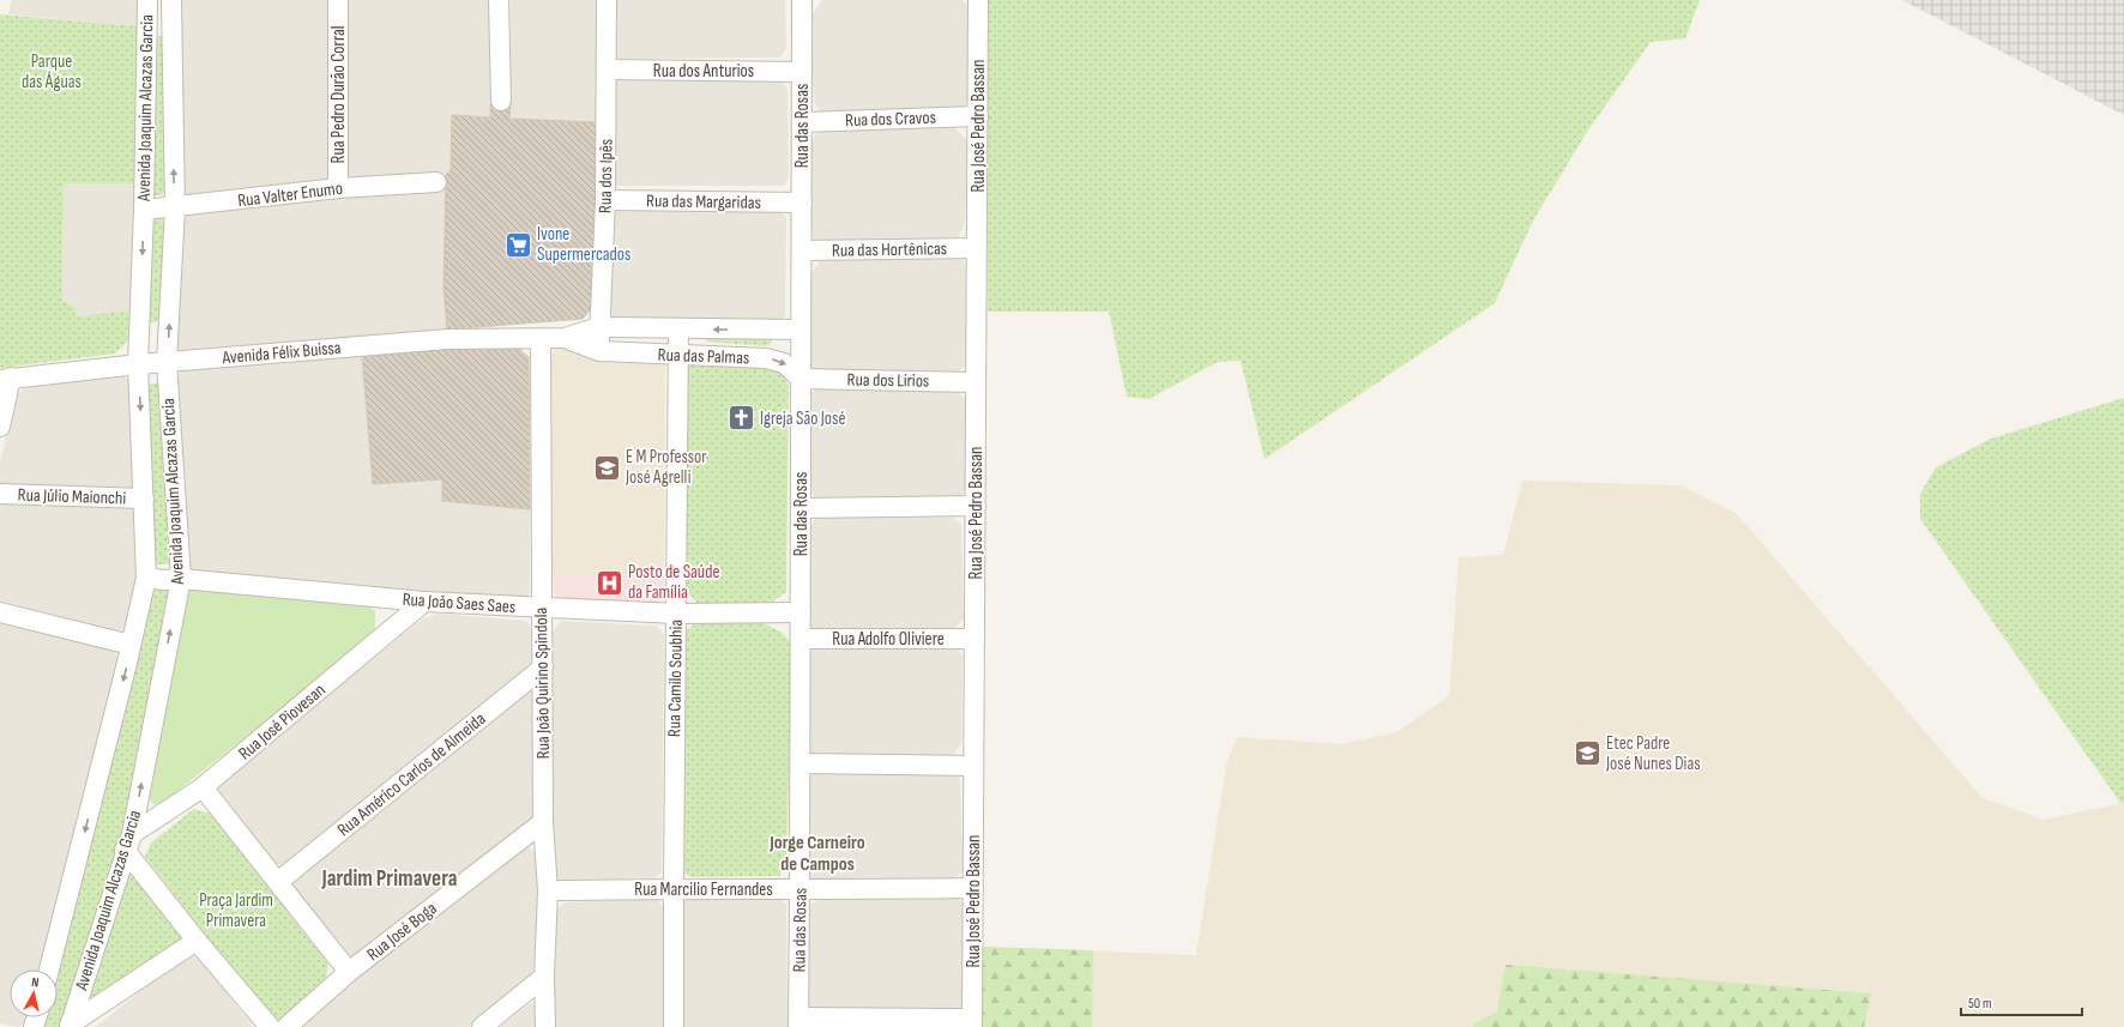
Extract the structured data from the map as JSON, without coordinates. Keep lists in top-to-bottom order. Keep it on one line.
{"streets":{"street":["Rua dos Anturios","Rua Pedro Durão Corral","Avenida Joaquim Alcazas Garcia","Rua dos Cravos","Rua das Rosas","Rua José Pedro Bassan","Rua dos Ipês","Rua Valter Enumo","Rua das Margaridas","Rua das Hortênicas","Avenida Félix Buissa","Rua das Palmas","Rua dos Lírios","Rua Júlio Maionchi","Rua João Saes Saes","Rua Adolfo Oliviere","Rua Camilo Soubhia","Rua João Quirino Spindola","Rua José Piovesan","Rua Américo Carlos de Almeida","Rua Marcilio Fernandes","Rua José Boga"]},"crossings":[["Rua dos Anturios","Rua das Rosas"],["Rua dos Anturios","Rua dos Ipês"],["Rua Pedro Durão Corral","Rua Valter Enumo"],["Avenida Joaquim Alcazas Garcia","Rua Valter Enumo"],["Avenida Joaquim Alcazas Garcia","Avenida Félix Buissa"],["Avenida Joaquim Alcazas Garcia","Rua Júlio Maionchi"],["Avenida Joaquim Alcazas Garcia","Rua João Saes Saes"],["Avenida Joaquim Alcazas Garcia","Rua José Piovesan"],["Rua dos Cravos","Rua das Rosas"],["Rua dos Cravos","Rua José Pedro Bassan"],["Rua das Rosas","Rua das Margaridas"],["Rua das Rosas","Rua das Hortênicas"],["Rua das Rosas","Rua das Palmas"],["Rua das Rosas","Rua dos Lírios"],["Rua das Rosas","Rua João Saes Saes"],["Rua das Rosas","Rua Adolfo Oliviere"],["Rua das Rosas","Rua Marcilio Fernandes"],["Rua José Pedro Bassan","Rua das Hortênicas"],["Rua José Pedro Bassan","Rua dos Lírios"],["Rua José Pedro Bassan","Rua Adolfo Oliviere"],["Rua José Pedro Bassan","Rua Marcilio Fernandes"],["Rua dos Ipês","Rua das Margaridas"],["Rua dos Ipês","Avenida Félix Buissa"],["Rua dos Ipês","Rua das Palmas"],["Avenida Félix Buissa","Rua das Palmas"],["Avenida Félix Buissa","Rua João Quirino Spindola"],["Rua das Palmas","Rua dos Lírios"],["Rua das Palmas","Rua Camilo Soubhia"],["Rua João Saes Saes","Rua Camilo Soubhia"],["Rua João Saes Saes","Rua João Quirino Spindola"],["Rua João Saes Saes","Rua José Piovesan"],["Rua Camilo Soubhia","Rua Marcilio Fernandes"],["Rua João Quirino Spindola","Rua Américo Carlos de Almeida"],["Rua João Quirino Spindola","Rua Marcilio Fernandes"],["Rua João Quirino Spindola","Rua José Boga"]],"districts":["Jorge Carneiro de Campos","Jardim Primavera"],"parks":["Parque das Águas","Praça Jardim Primavera"],"places":{"supermarket":["Ivone Supermercados"],"church":["Igreja São José"],"school or university":["E M Professor José Agrelli","Etec Padre José Nunes Dias"],"hospital":["Posto de Saúde da Família"]},"scale_bar":"50 m","north":"top"}
